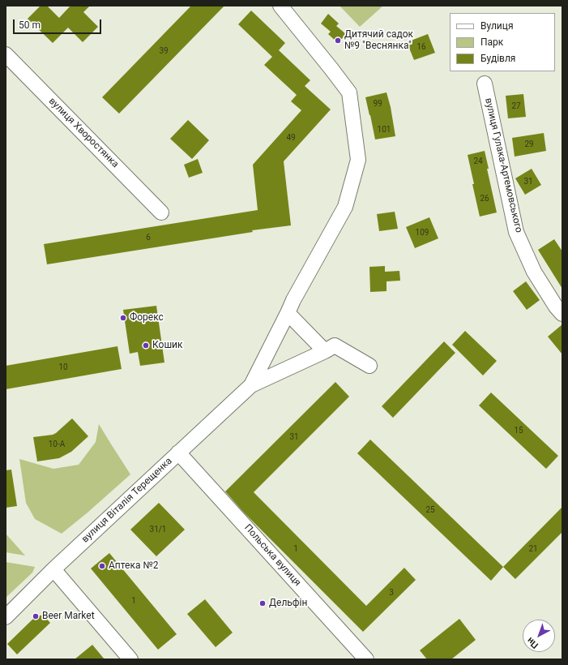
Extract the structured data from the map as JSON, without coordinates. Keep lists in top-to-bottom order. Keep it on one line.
{"streets":{"street":["вулиця Хворостянка","вулиця Гулака-Артемовського","вулиця Віталія Терещенка","Польська вулиця"]},"crossings":[["вулиця Віталія Терещенка","Польська вулиця"]],"places":["Дитячий садок №9 \"Веснянка\"","Форекс","Кошик","Аптека №2","Дельфін","Beer Market"],"house_numbers":["16","39","99","27","101","49","29","24","31","26","109","6","10","15","31","10-А","25","31/1","1","21","3","1"],"legend":["Вулиця","Парк","Будівля"],"scale_bar":"50 m","north":"bottom left"}
